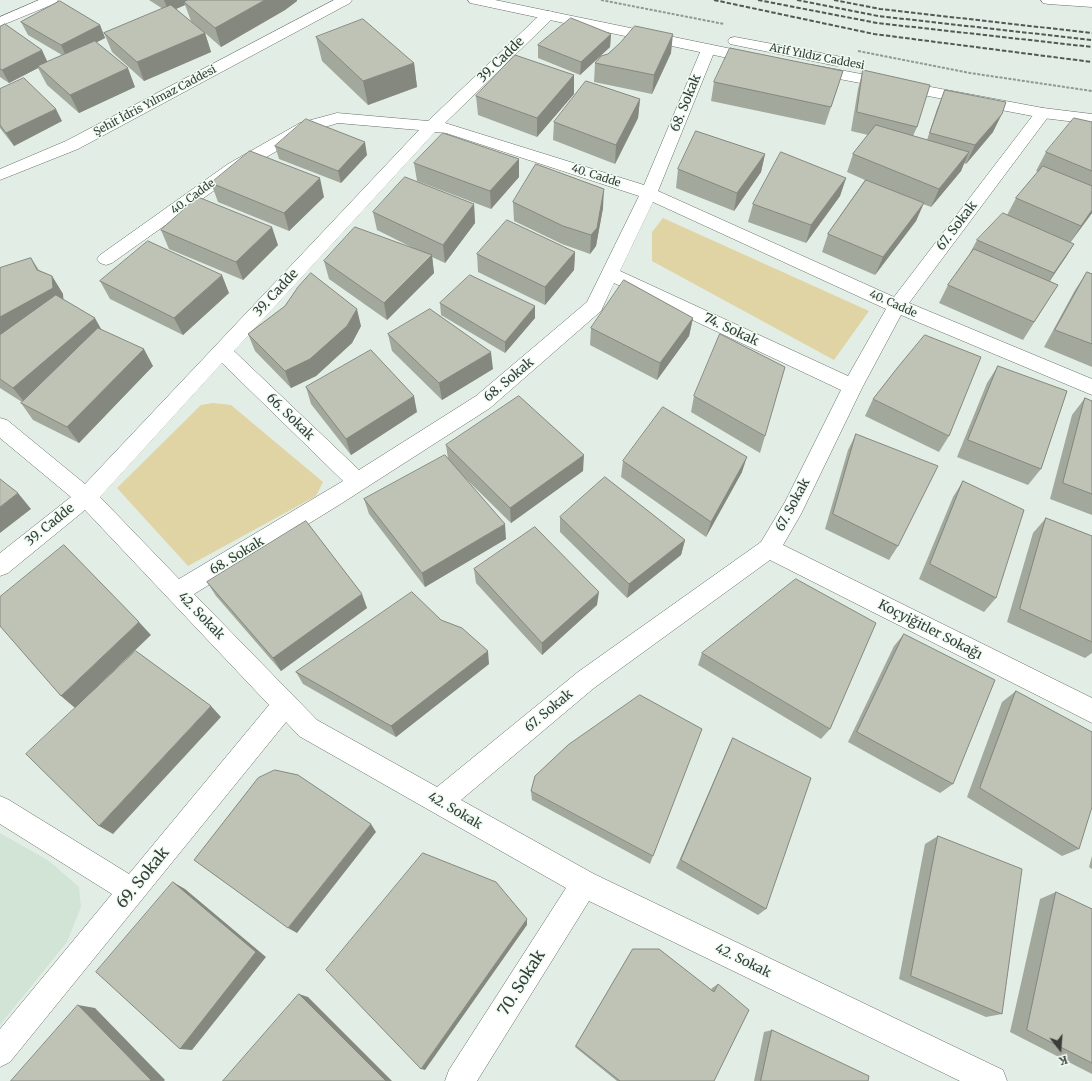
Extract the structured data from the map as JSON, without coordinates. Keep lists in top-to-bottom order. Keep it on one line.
{"streets":{"street":["Arif Yıldız Caddesi","39. Cadde","Şehit İdris Yılmaz Caddesi","68. Sokak","40. Cadde","67. Sokak","74. Sokak","66. Sokak","42. Sokak","Koçyiğitler Sokağı","69. Sokak","70. Sokak"]},"crossings":[["Arif Yıldız Caddesi","39. Cadde"],["Arif Yıldız Caddesi","68. Sokak"],["Arif Yıldız Caddesi","67. Sokak"],["39. Cadde","40. Cadde"],["39. Cadde","66. Sokak"],["39. Cadde","42. Sokak"],["68. Sokak","40. Cadde"],["68. Sokak","74. Sokak"],["68. Sokak","66. Sokak"],["68. Sokak","42. Sokak"],["40. Cadde","67. Sokak"],["67. Sokak","74. Sokak"],["67. Sokak","42. Sokak"],["67. Sokak","Koçyiğitler Sokağı"],["42. Sokak","69. Sokak"],["42. Sokak","70. Sokak"]],"north":"bottom"}
